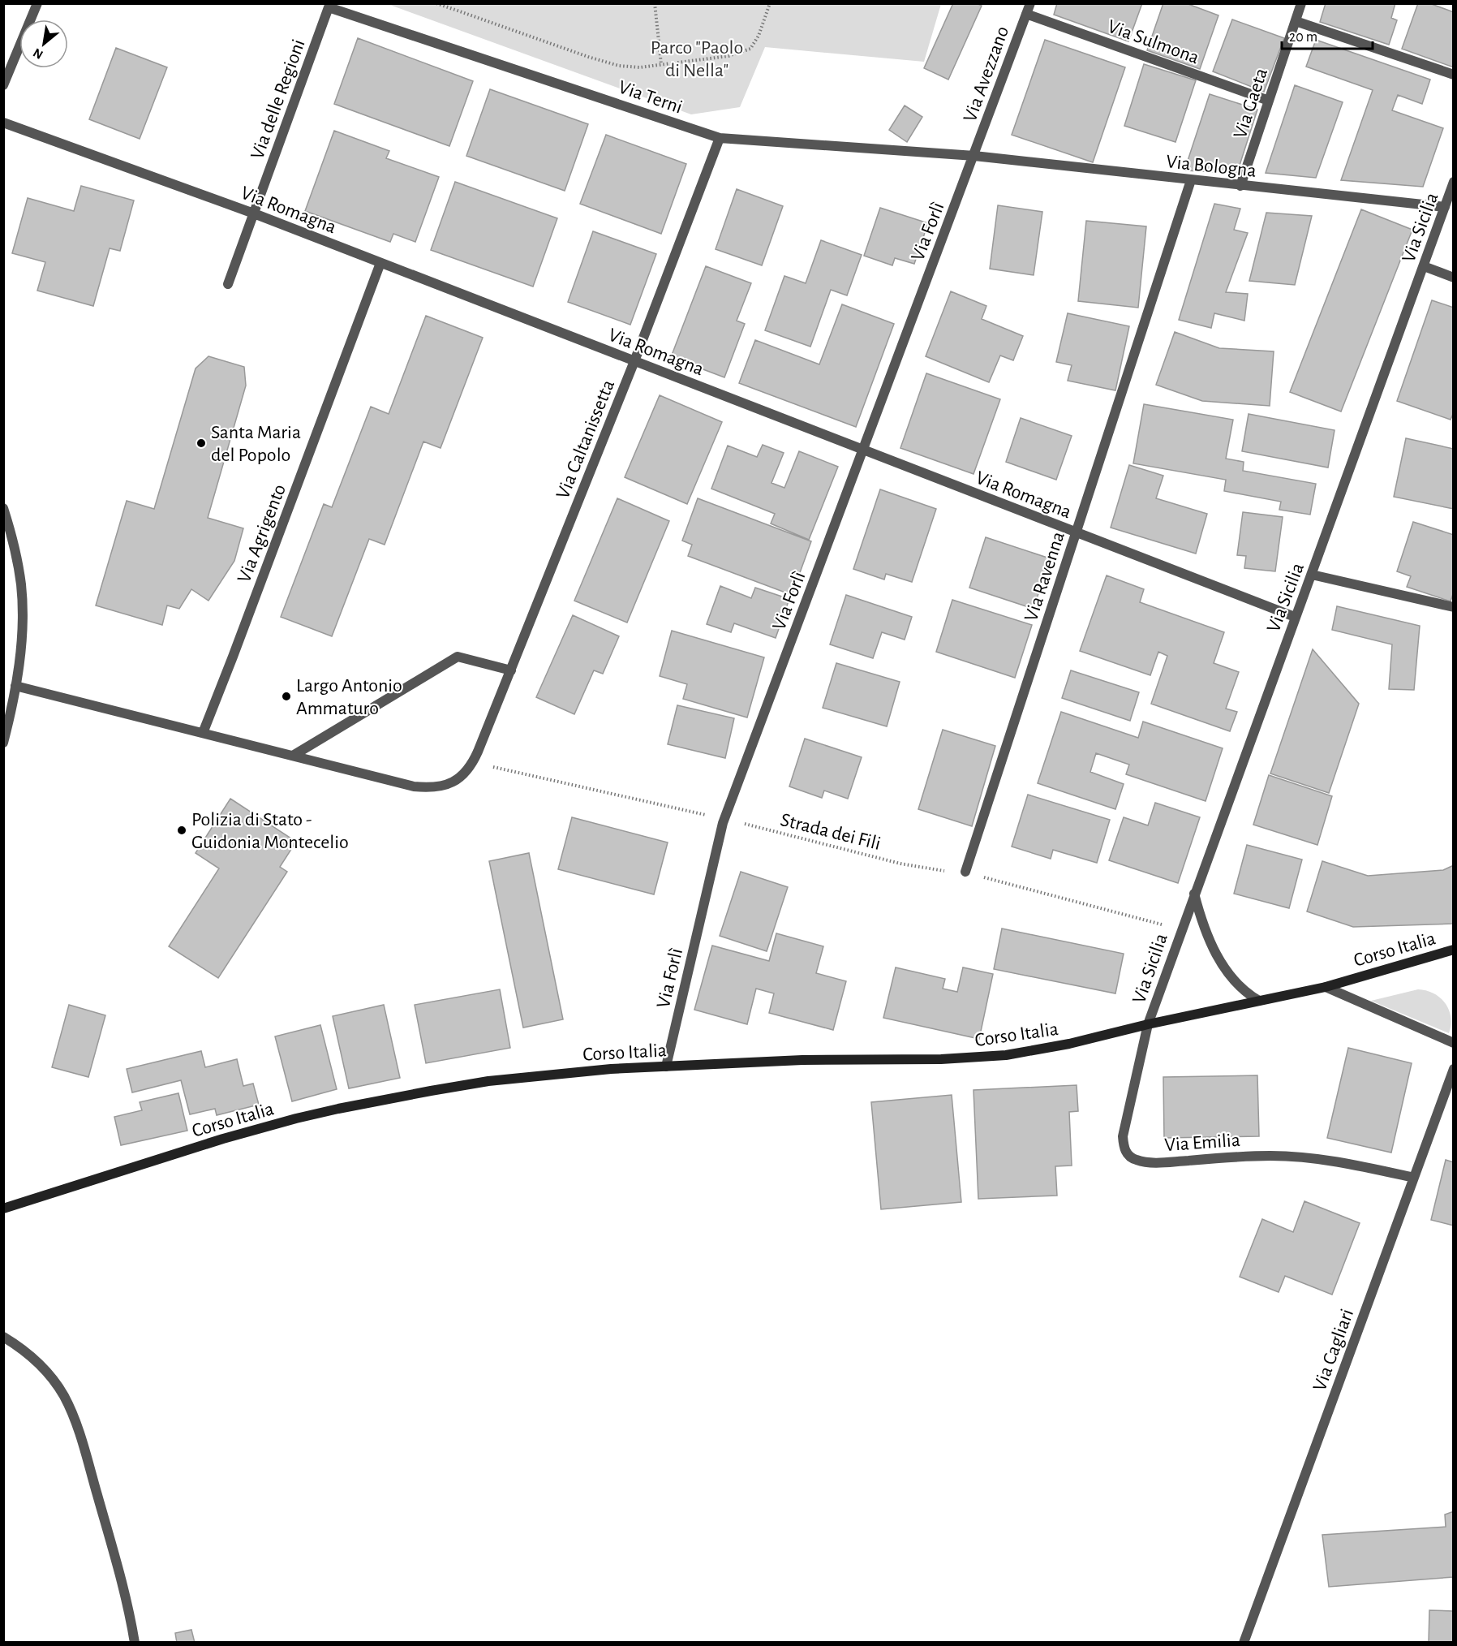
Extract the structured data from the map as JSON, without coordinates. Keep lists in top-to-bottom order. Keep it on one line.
{"streets":{"street":["Via Sulmona","Via Avezzano","Via Terni","Via delle Regioni","Via Gaeta","Via Bologna","Via Romagna","Via Sicilia","Via Forlì","Via Caltanissetta","Via Agrigento","Via Ravenna","Corso Italia","Via Emilia","Via Cagliari"],"path":["Strada dei Fili"]},"crossings":[["Via Sulmona","Via Avezzano"],["Via Sulmona","Via Gaeta"],["Via Avezzano","Via Terni"],["Via Avezzano","Via Bologna"],["Via Avezzano","Via Forlì"],["Via Terni","Via delle Regioni"],["Via Terni","Via Bologna"],["Via Terni","Via Forlì"],["Via Terni","Via Caltanissetta"],["Via delle Regioni","Via Romagna"],["Via Gaeta","Via Bologna"],["Via Bologna","Via Sicilia"],["Via Bologna","Via Forlì"],["Via Bologna","Via Ravenna"],["Via Romagna","Via Sicilia"],["Via Romagna","Via Forlì"],["Via Romagna","Via Caltanissetta"],["Via Romagna","Via Agrigento"],["Via Romagna","Via Ravenna"],["Via Sicilia","Strada dei Fili"],["Via Sicilia","Corso Italia"],["Via Sicilia","Via Emilia"],["Via Forlì","Strada dei Fili"],["Via Forlì","Corso Italia"],["Via Caltanissetta","Strada dei Fili"],["Via Ravenna","Strada dei Fili"],["Corso Italia","Via Emilia"],["Via Emilia","Via Cagliari"]],"parks":["Parco \"Paolo di Nella\""],"places":["Santa Maria del Popolo","Largo Antonio Ammaturo","Polizia di Stato - Guidonia Montecelio"],"scale_bar":"20 m","north":"bottom left"}
